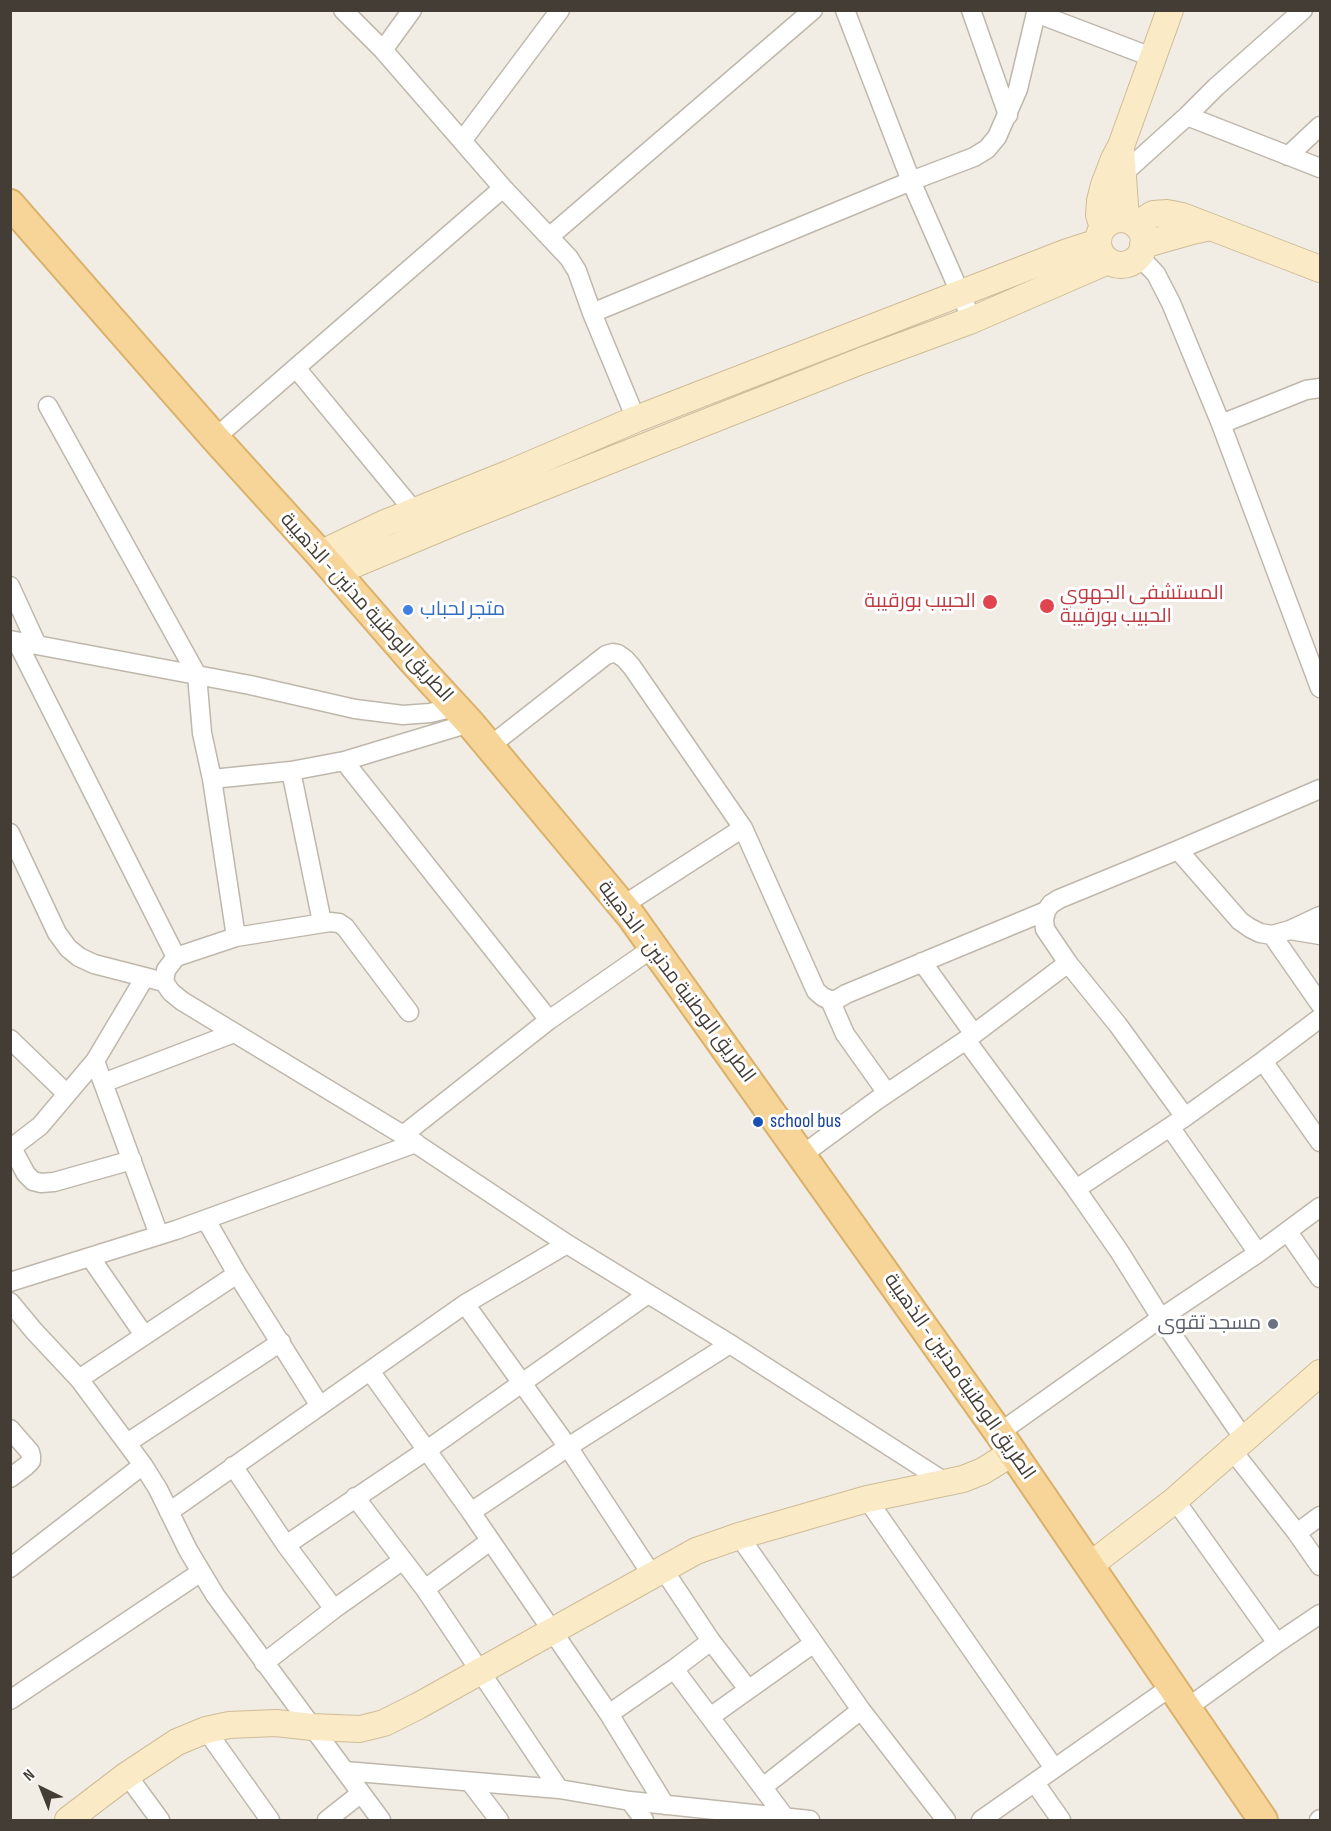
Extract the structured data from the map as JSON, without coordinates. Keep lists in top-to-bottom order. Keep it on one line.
{"streets":{"main road":["الطريق الوطنية مدنين - الذهيبة"]},"places":["الحبيب بورقيبة","المستشفى الجهوي الحبيب بورقيبة","متجر لحباب","school bus","مسجد تقوى"],"north":"top left"}
